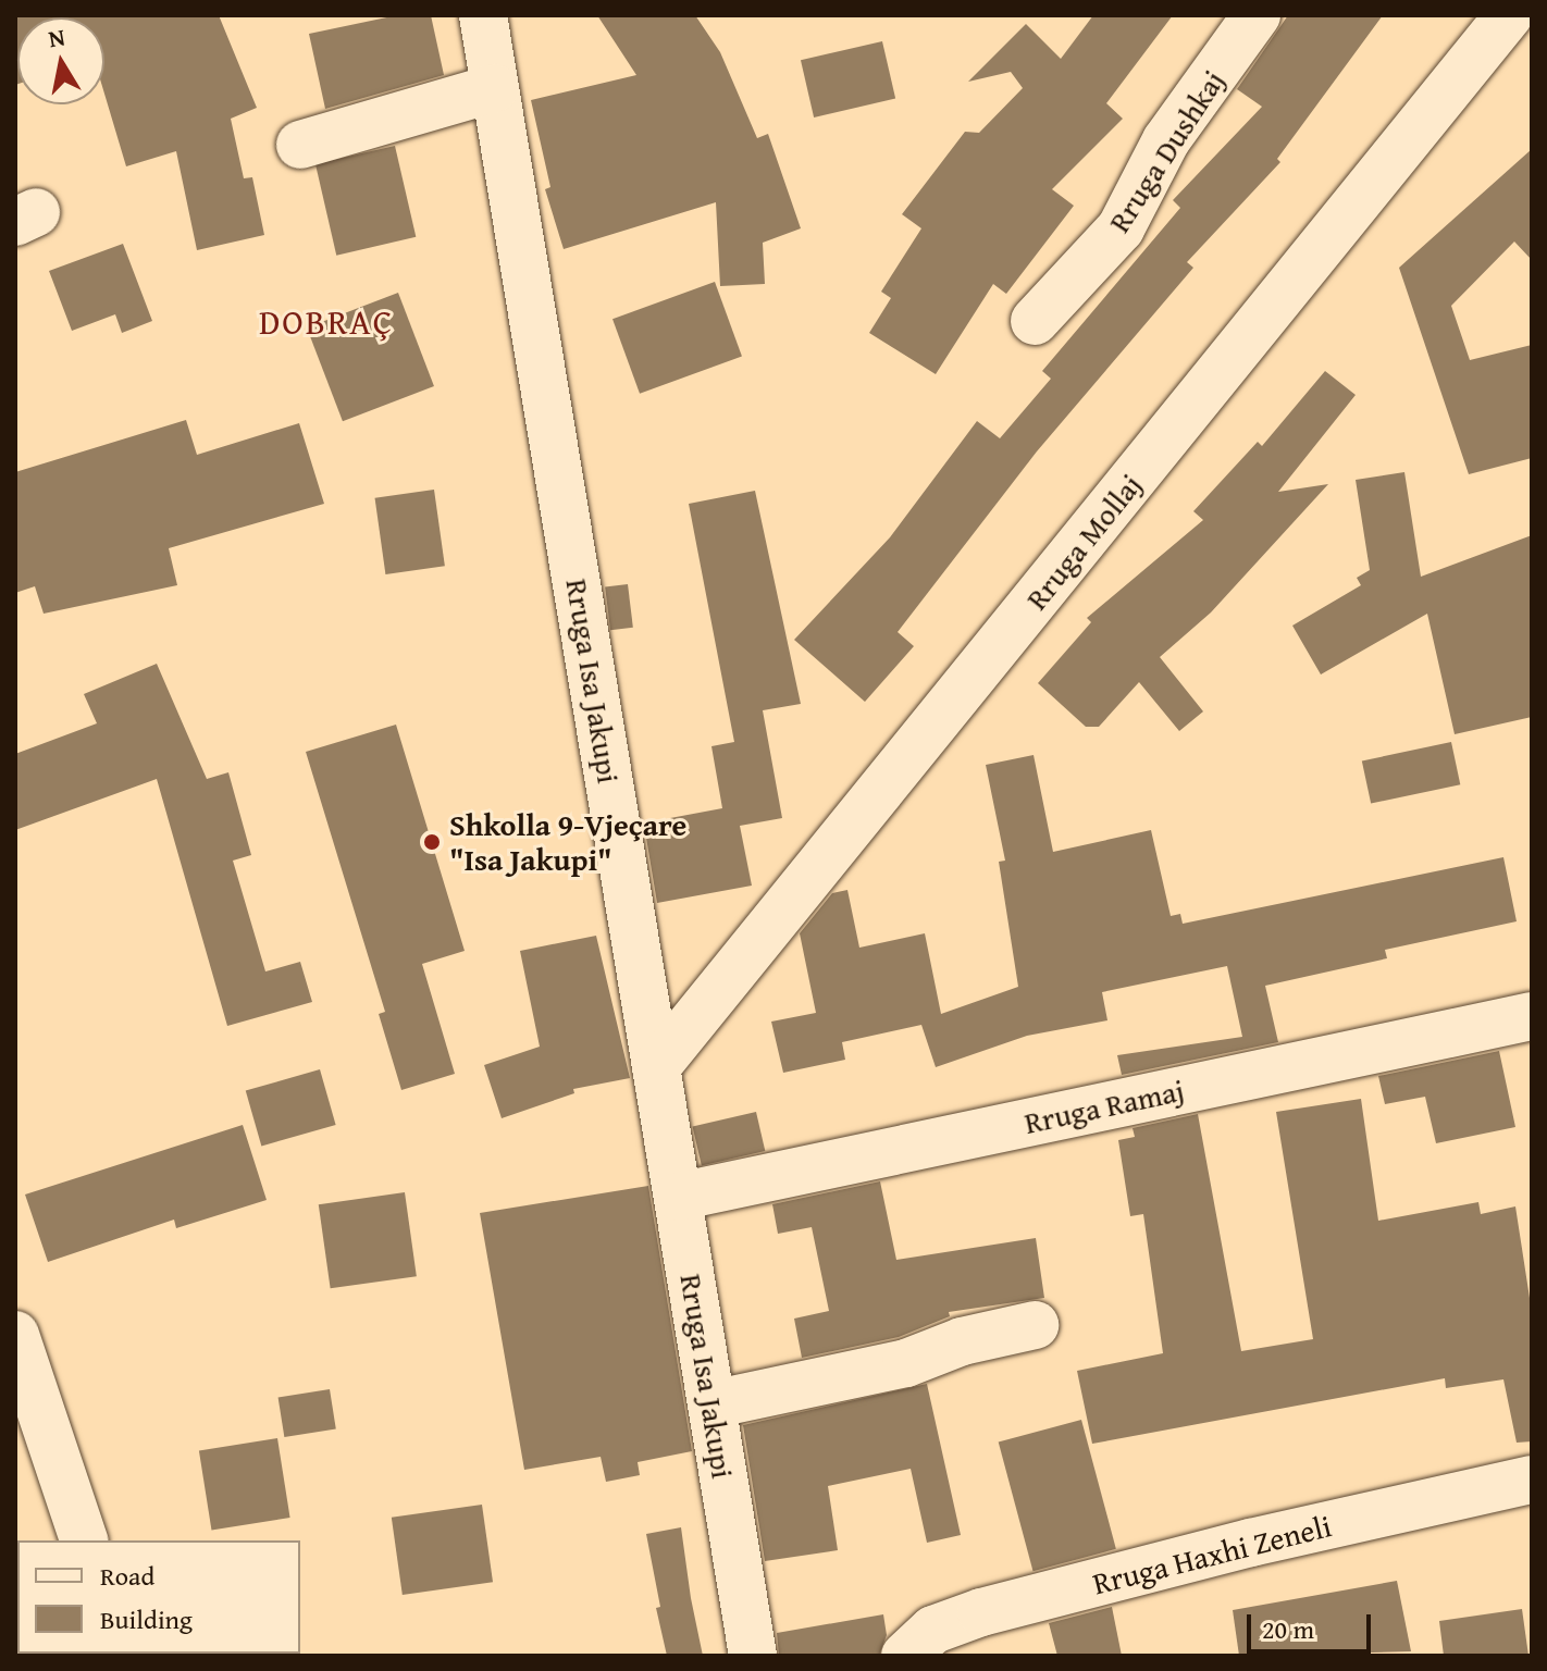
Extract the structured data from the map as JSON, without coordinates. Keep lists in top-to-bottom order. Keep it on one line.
{"streets":{"street":["Rruga Dushkaj","Rruga Mollaj","Rruga Isa Jakupi","Rruga Ramaj","Rruga Haxhi Zeneli"]},"crossings":[["Rruga Mollaj","Rruga Isa Jakupi"],["Rruga Isa Jakupi","Rruga Ramaj"]],"districts":["DOBRAÇ"],"places":["Shkolla 9-Vjeçare \"Isa Jakupi\""],"legend":["Road","Building"],"scale_bar":"20 m","north":"top"}
